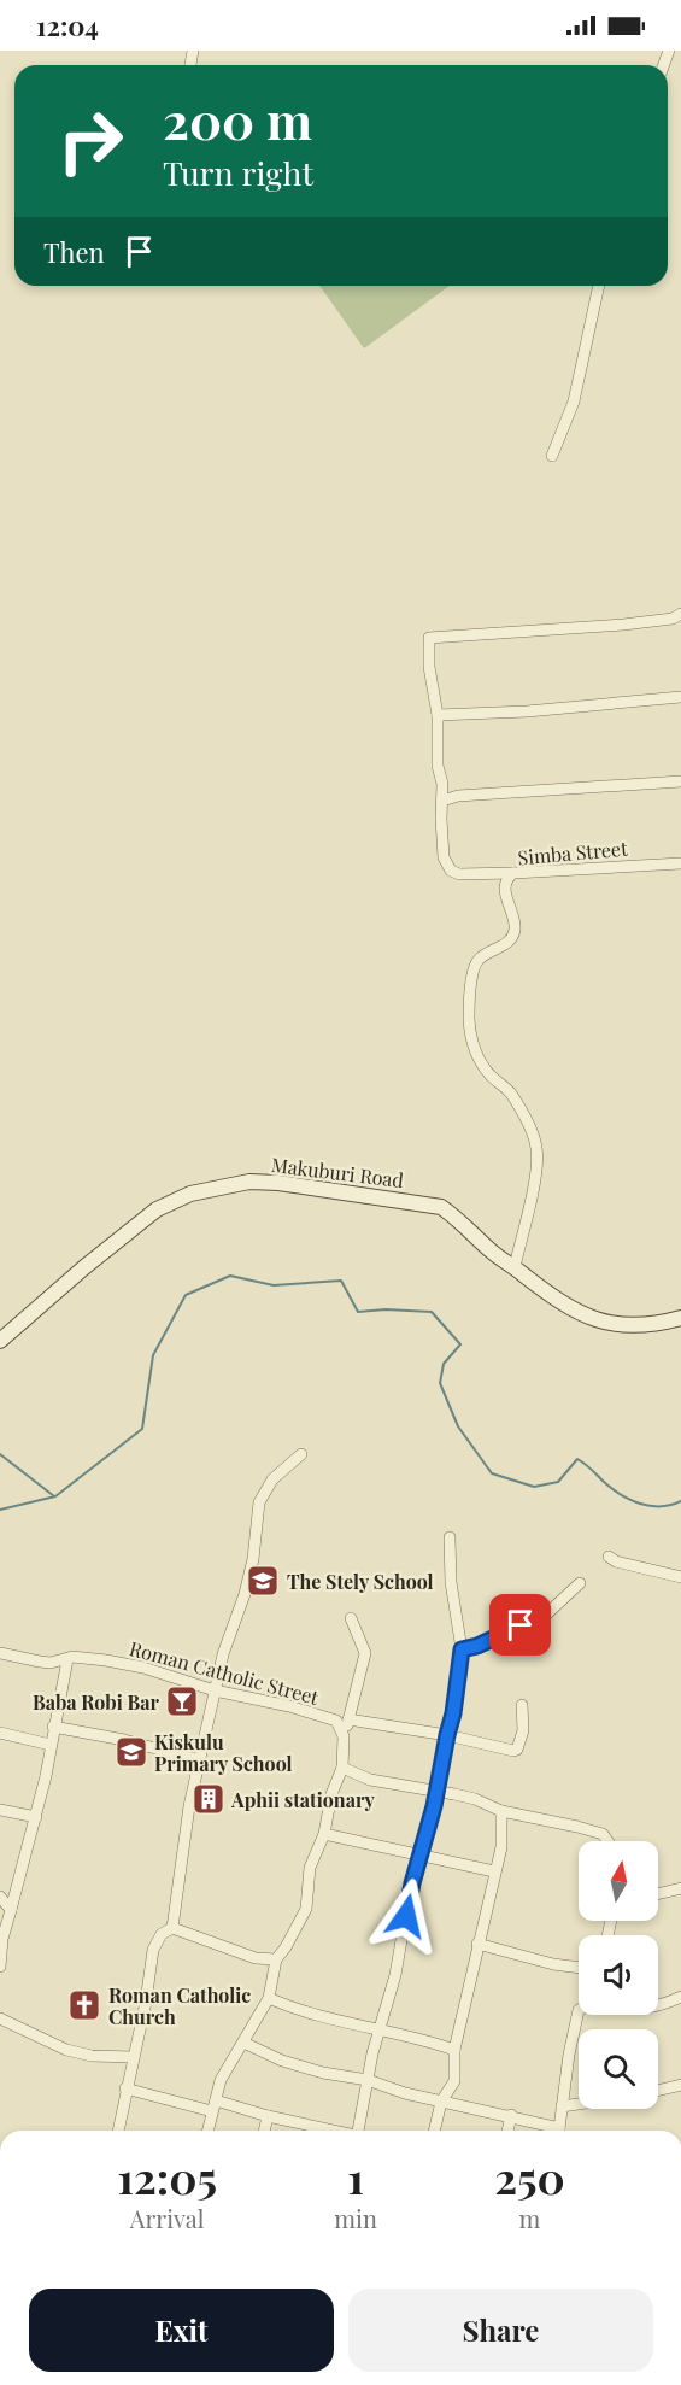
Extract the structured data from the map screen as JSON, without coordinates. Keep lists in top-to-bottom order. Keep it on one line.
{"streets":{"street":["Simba Street","Makuburi Road","Roman Catholic Street"]},"crossings":[["Simba Street","Makuburi Road"]],"places":{"school or university":["The Stely School","Kiskulu Primary School"],"bar":["Baba Robi Bar"],"building":["Aphii stationary"],"church":["Roman Catholic Church"]},"north":"top","page":{"status":"12:04","turn":["200 m","Turn right"],"then":"Then","eta":["12:05","Arrival","1","min","250","m"],"buttons":["Exit","Share"]}}
